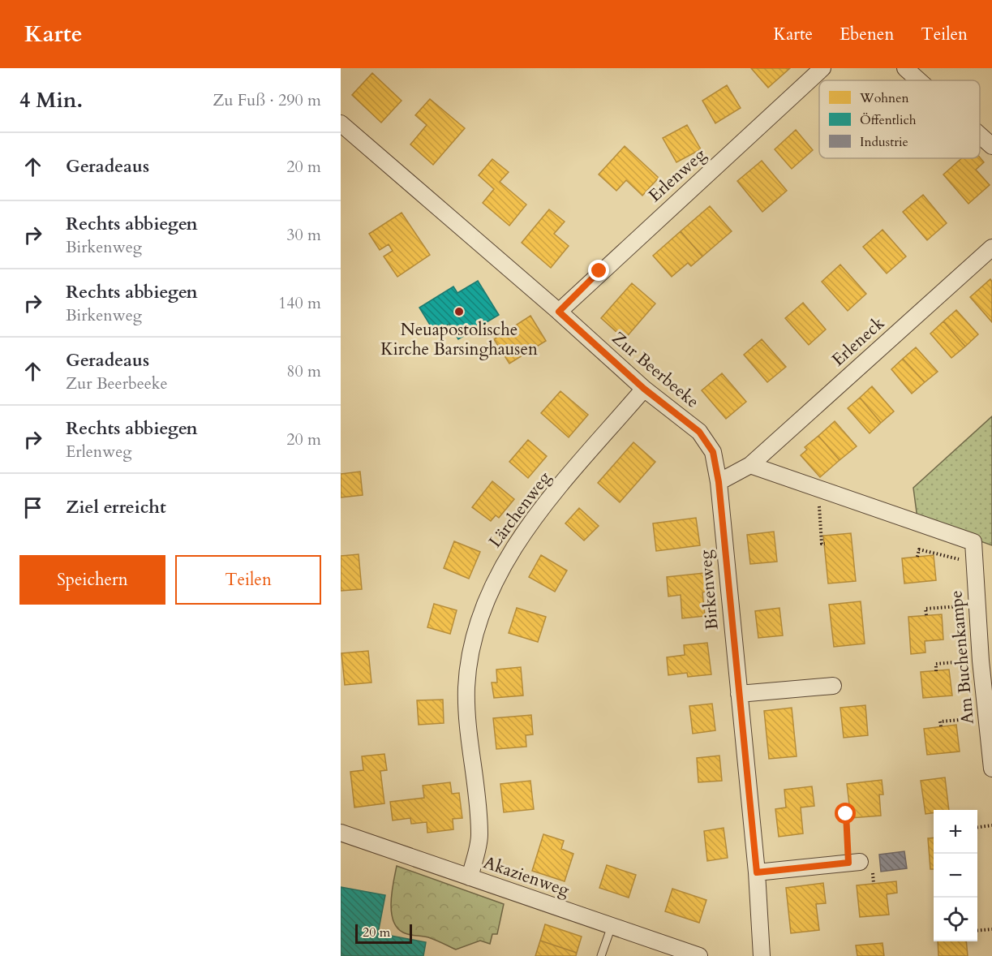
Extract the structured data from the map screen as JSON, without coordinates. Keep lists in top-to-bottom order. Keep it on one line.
{"streets":{"street":["Erlenweg","Erleneck","Zur Beerbeeke","Lärchenweg","Birkenweg","Am Buchenkampe","Akazienweg"]},"crossings":[["Erlenweg","Zur Beerbeeke"],["Zur Beerbeeke","Lärchenweg"],["Zur Beerbeeke","Birkenweg"],["Lärchenweg","Akazienweg"]],"places":["Neuapostolische Kirche Barsinghausen"],"legend":["Wohnen","Öffentlich","Industrie"],"scale_bar":"20 m","page":{"header":"Karte","nav":["Karte","Ebenen","Teilen"],"heading":["4 Min.","Zu Fuß · 290 m"],"list":[["Geradeaus","20 m"],["Rechts abbiegen","Birkenweg","30 m"],["Rechts abbiegen","Birkenweg","140 m"],["Geradeaus","Zur Beerbeeke","80 m"],["Rechts abbiegen","Erlenweg","20 m"],"Ziel erreicht"],"buttons":["Speichern","Teilen"],"map_buttons":["+","−"],"scale":"20 m"}}
